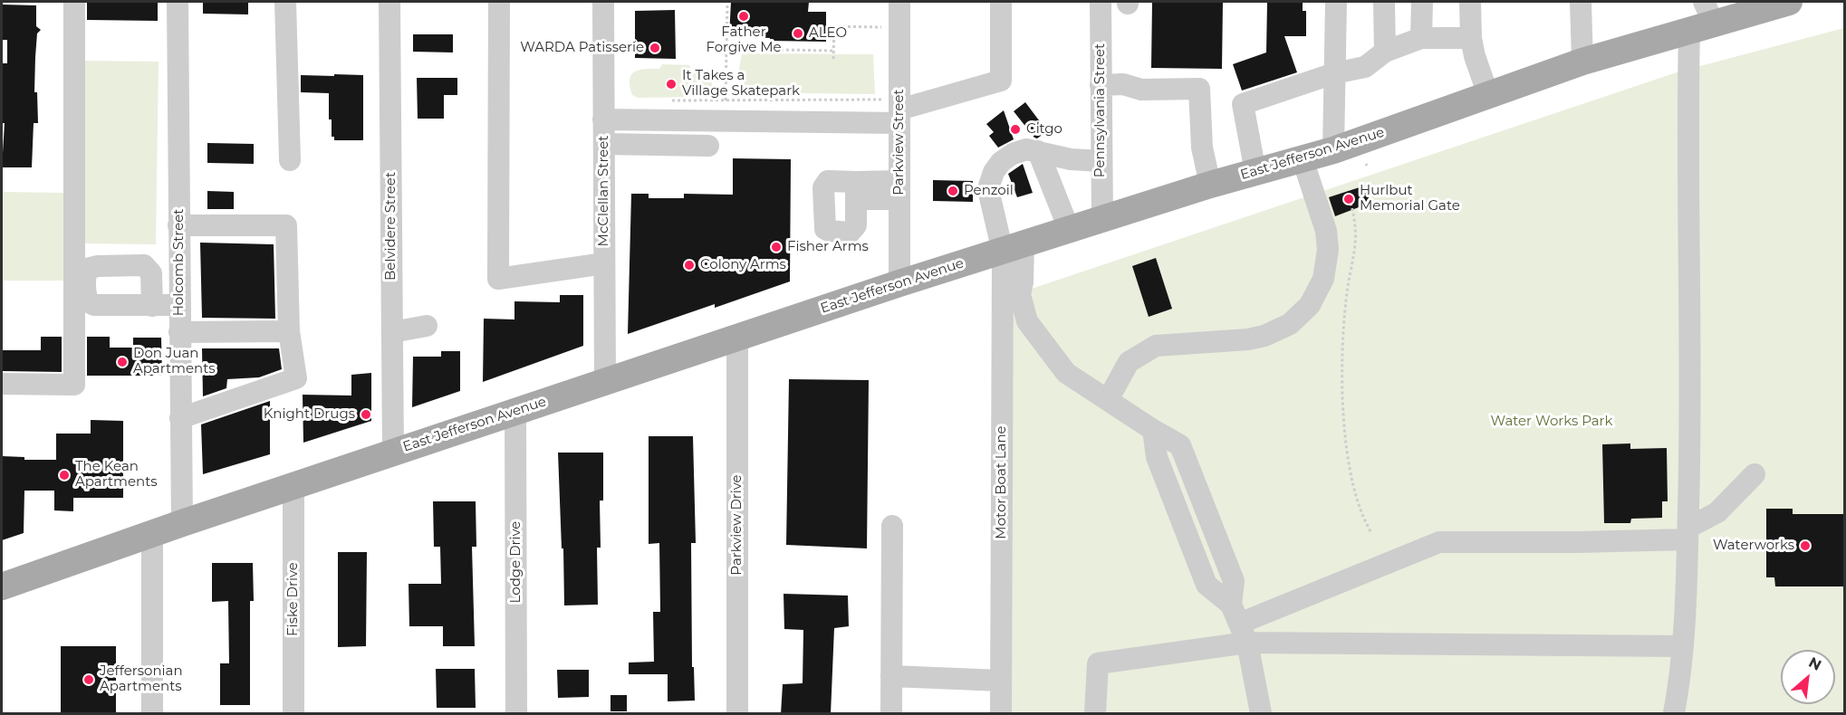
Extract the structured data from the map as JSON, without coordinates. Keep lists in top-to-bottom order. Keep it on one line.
{"streets":{"main road":["East Jefferson Avenue"],"street":["Pennsylvania Street","Parkview Street","McClellan Street","Belvidere Street","Holcomb Street","Motor Boat Lane","Parkview Drive","Lodge Drive","Fiske Drive"]},"crossings":[["Pennsylvania Street","East Jefferson Avenue"],["Parkview Street","East Jefferson Avenue"],["East Jefferson Avenue","McClellan Street"],["East Jefferson Avenue","Belvidere Street"],["East Jefferson Avenue","Holcomb Street"],["East Jefferson Avenue","Motor Boat Lane"],["East Jefferson Avenue","Parkview Drive"],["East Jefferson Avenue","Lodge Drive"],["East Jefferson Avenue","Fiske Drive"]],"parks":["Water Works Park"],"places":["Father Forgive Me","ALEO","WARDA Patisserie","It Takes a Village Skatepark","Citgo","Penzoil","Hurlbut Memorial Gate","Fisher Arms","Colony Arms","Don Juan Apartments","Knight Drugs","The Kean Apartments","Waterworks","Jeffersonian Apartments"],"north":"top right"}
